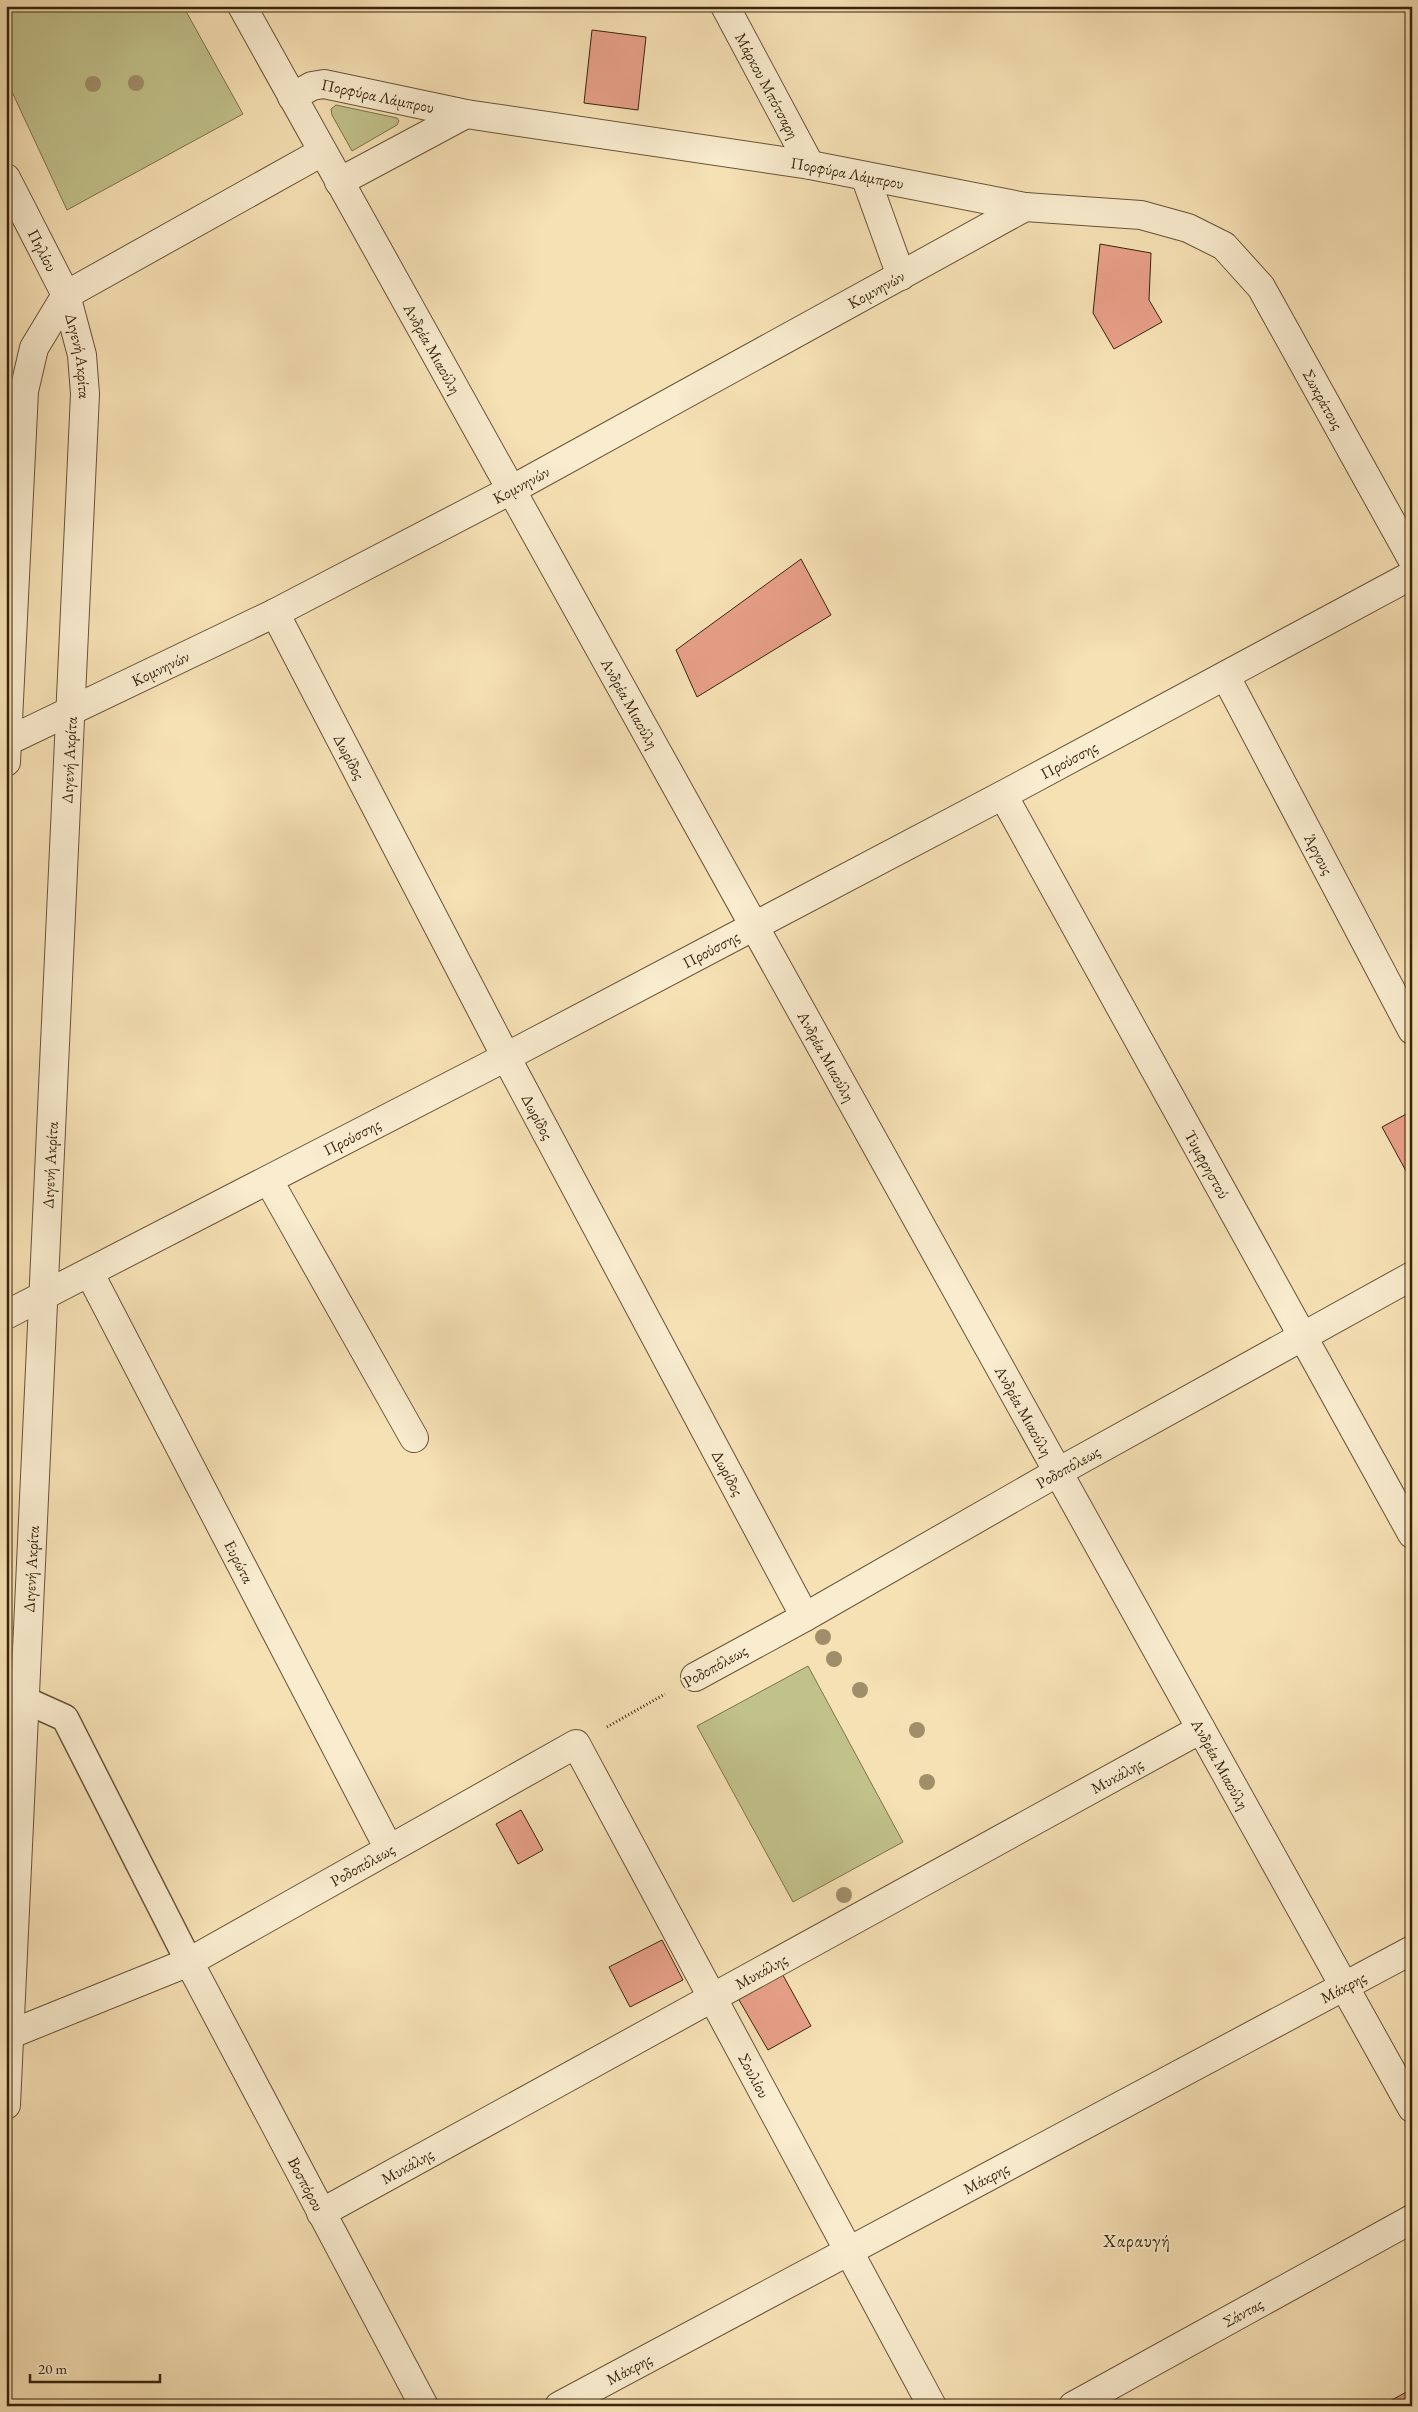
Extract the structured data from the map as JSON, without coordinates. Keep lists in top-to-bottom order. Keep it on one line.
{"streets":{"street":["Μάρκου Μπότσαρη","Πορφύρα Λάμπρου","Πηλίου","Κομνηνών","Ανδρέα Μιαούλη","Διγενή Ακρίτα","Σωκράτους","Δωρίδος","Προύσσης","Άργους","Τυμφρηστού","Ροδοπόλεως","Ευρώτα","Μυκάλης","Μάκρης","Σουλίου","Βοσπόρου","Σάντας"]},"crossings":[["Μάρκου Μπότσαρη","Πορφύρα Λάμπρου"],["Πορφύρα Λάμπρου","Κομνηνών"],["Πορφύρα Λάμπρου","Ανδρέα Μιαούλη"],["Πορφύρα Λάμπρου","Σωκράτους"],["Πηλίου","Διγενή Ακρίτα"],["Κομνηνών","Ανδρέα Μιαούλη"],["Κομνηνών","Διγενή Ακρίτα"],["Κομνηνών","Δωρίδος"],["Ανδρέα Μιαούλη","Διγενή Ακρίτα"],["Ανδρέα Μιαούλη","Προύσσης"],["Ανδρέα Μιαούλη","Ροδοπόλεως"],["Ανδρέα Μιαούλη","Μυκάλης"],["Ανδρέα Μιαούλη","Μάκρης"],["Διγενή Ακρίτα","Προύσσης"],["Διγενή Ακρίτα","Ροδοπόλεως"],["Δωρίδος","Προύσσης"],["Δωρίδος","Ροδοπόλεως"],["Προύσσης","Άργους"],["Προύσσης","Τυμφρηστού"],["Προύσσης","Ευρώτα"],["Τυμφρηστού","Ροδοπόλεως"],["Ροδοπόλεως","Ευρώτα"],["Ροδοπόλεως","Σουλίου"],["Ροδοπόλεως","Βοσπόρου"],["Μυκάλης","Σουλίου"],["Μυκάλης","Βοσπόρου"],["Μάκρης","Σουλίου"]],"districts":["Χαραυγή"],"scale_bar":"20 m"}
